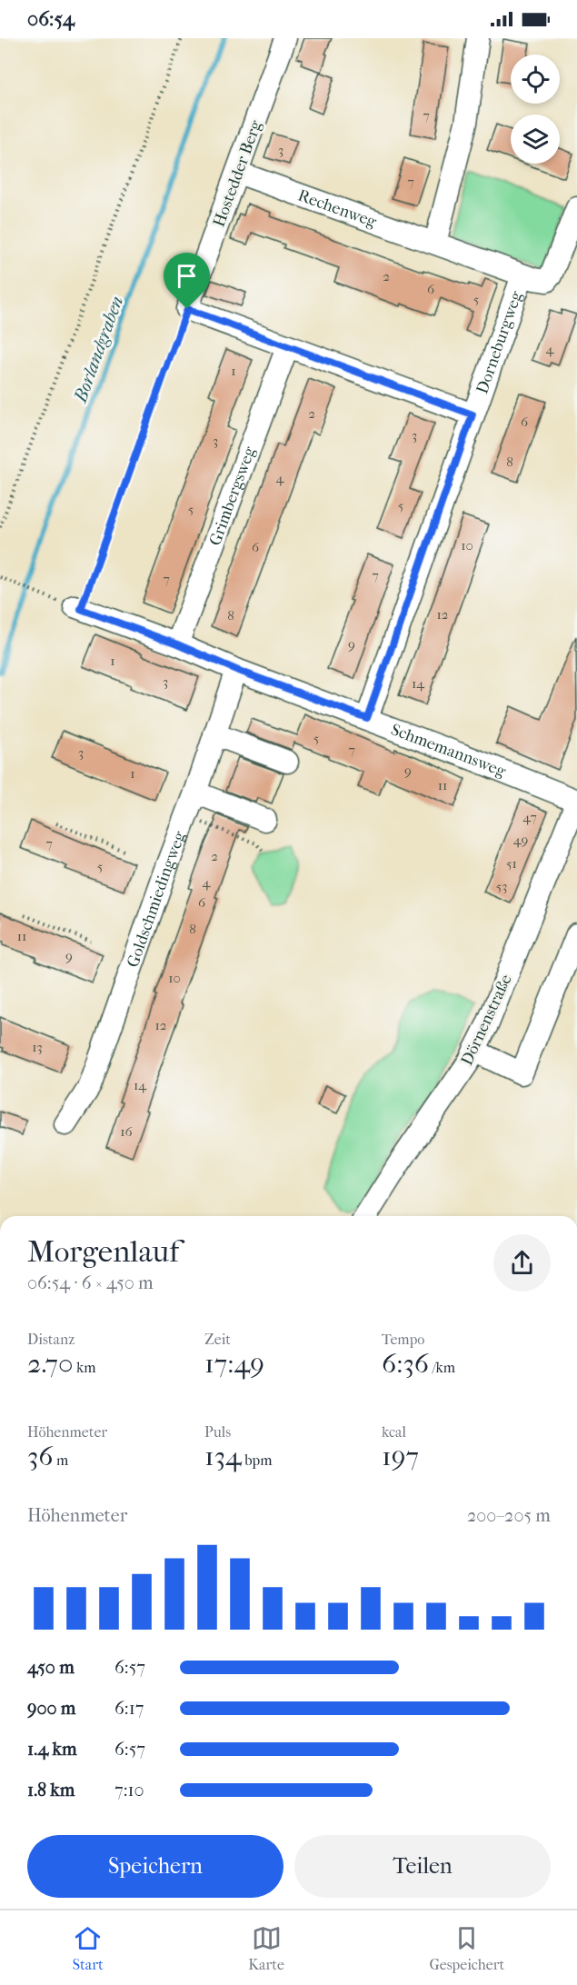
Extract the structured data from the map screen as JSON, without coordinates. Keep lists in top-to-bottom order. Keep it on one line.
{"streets":{"street":["Hostedder Berg","Rechenweg","Dorneburgweg","Grimbergsweg","Schmemannsweg","Goldschmiedingweg","Dörnenstraße"]},"crossings":[["Hostedder Berg","Rechenweg"],["Rechenweg","Dorneburgweg"],["Dorneburgweg","Schmemannsweg"],["Grimbergsweg","Schmemannsweg"],["Schmemannsweg","Goldschmiedingweg"],["Schmemannsweg","Dörnenstraße"]],"water":["Borlandgraben"],"house_numbers":["7","3","7","2","6","5","4","1","2","6","3","3","8","4","5","5","10","6","7","7","12","8","9","1","3","14","5","7","3","9","1","11","47","49","7","2","51","5","4","53","6","8","11","9","10","12","13","14","16"],"page":{"status":"06:54","heading":["Morgenlauf","06:54 · 6 × 450 m"],"stats":[["Distanz","2.70 km"],["Zeit","17:49"],["Tempo","6:36 /km"],["Höhenmeter","36 m"],["Puls","134 bpm"],["kcal","197"]],"chart":["Höhenmeter","200–205 m"],"list":[{"name":"450 m","note":"6:57"},{"name":"900 m","note":"6:17"},{"name":"1.4 km","note":"6:57"},{"name":"1.8 km","note":"7:10"}],"buttons":["Speichern","Teilen"],"tabs":["Start","Karte","Gespeichert"]}}
